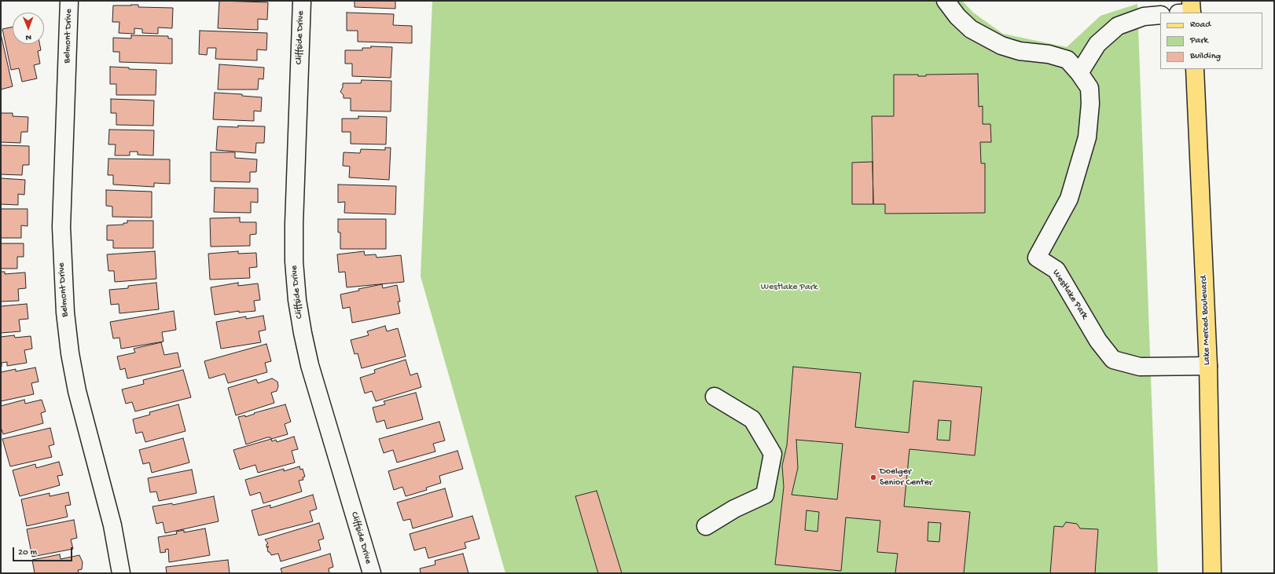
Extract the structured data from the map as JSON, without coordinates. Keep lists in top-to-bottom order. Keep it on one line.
{"streets":{"main road":["Lake Merced Boulevard"],"street":["Belmont Drive","Cliffside Drive","Westlake Park"]},"crossings":[["Westlake Park","Lake Merced Boulevard"]],"parks":["Westlake Park"],"places":["Doelger Senior Center"],"legend":["Road","Park","Building"],"scale_bar":"20 m","north":"bottom"}
